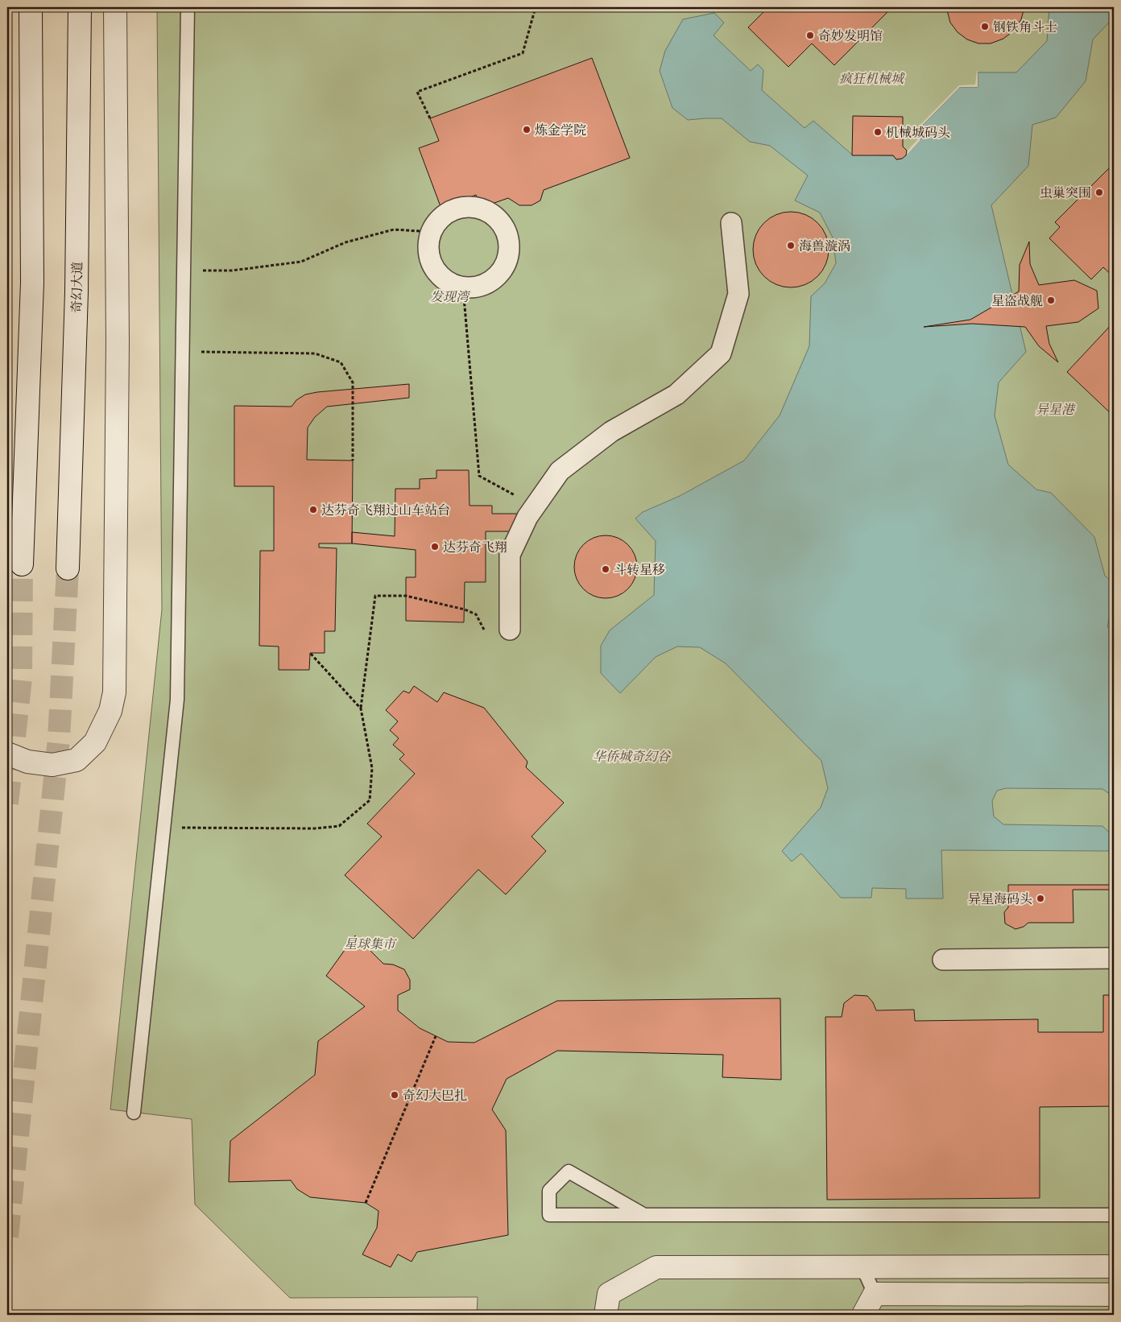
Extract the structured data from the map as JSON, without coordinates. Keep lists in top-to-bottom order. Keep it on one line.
{"streets":{"street":["奇幻大道"]},"parks":["疯狂机械城","发现湾","异星港","华侨城奇幻谷","星球集市"],"places":["钢铁角斗士","奇妙发明馆","炼金学院","机械城码头","虫巢突围","海兽漩涡","星盗战舰","达芬奇飞翔过山车站台","达芬奇飞翔","斗转星移","异星海码头","奇幻大巴扎"]}
